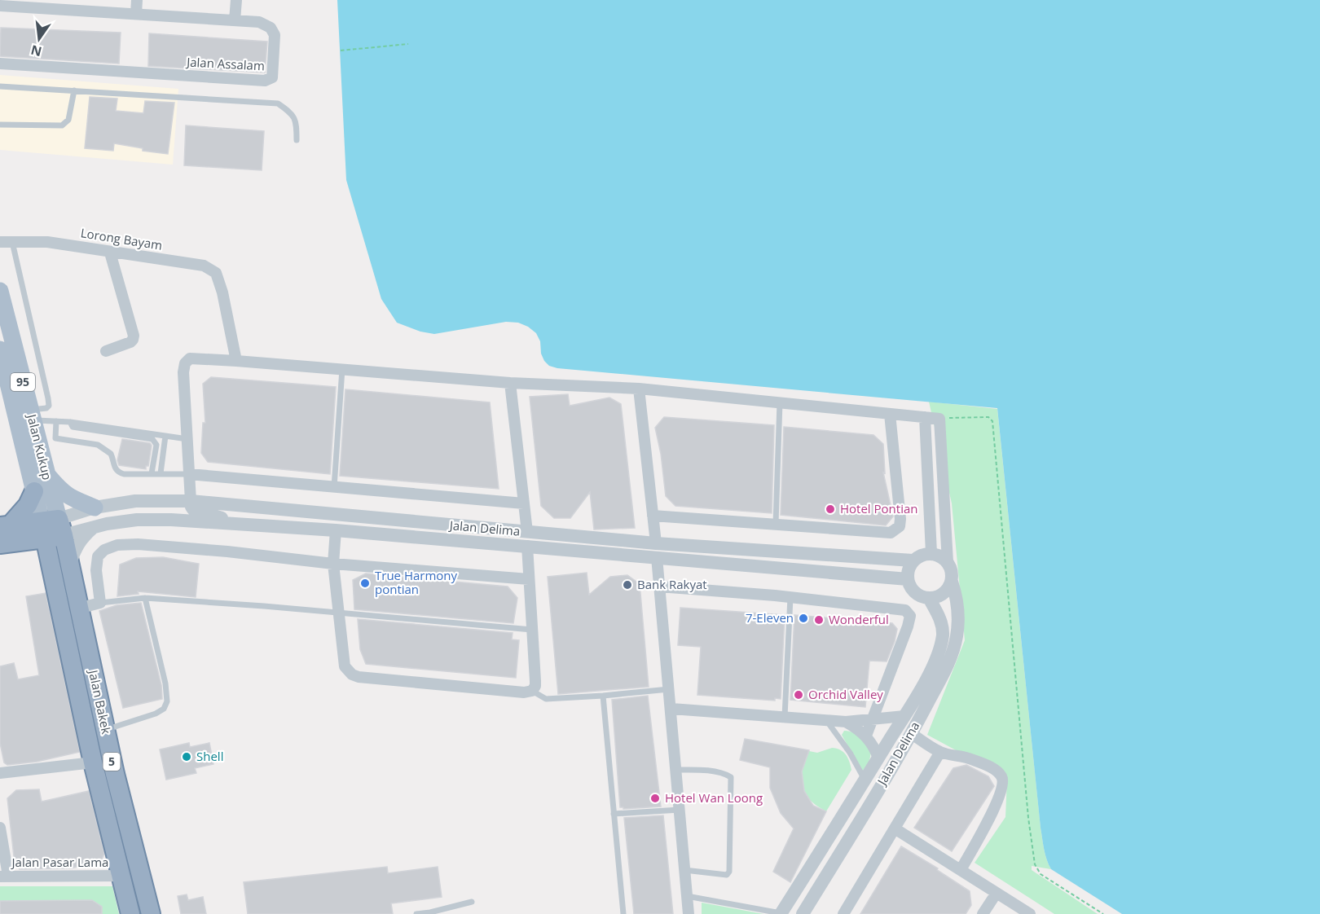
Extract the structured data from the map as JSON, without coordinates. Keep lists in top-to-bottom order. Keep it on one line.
{"streets":{"highway":["Jalan Bakek","5"],"main road":["95","Jalan Kukup"],"street":["Jalan Assalam","Lorong Bayam","Jalan Delima","Jalan Pasar Lama"]},"crossings":[["Jalan Kukup","Jalan Delima"],["Jalan Kukup","Jalan Bakek"],["Jalan Delima","Jalan Bakek"],["Jalan Bakek","Jalan Pasar Lama"]],"places":["Hotel Pontian","True Harmony pontian","Bank Rakyat","7-Eleven","Wonderful","Orchid Valley","Shell","Hotel Wan Loong"],"north":"bottom"}
